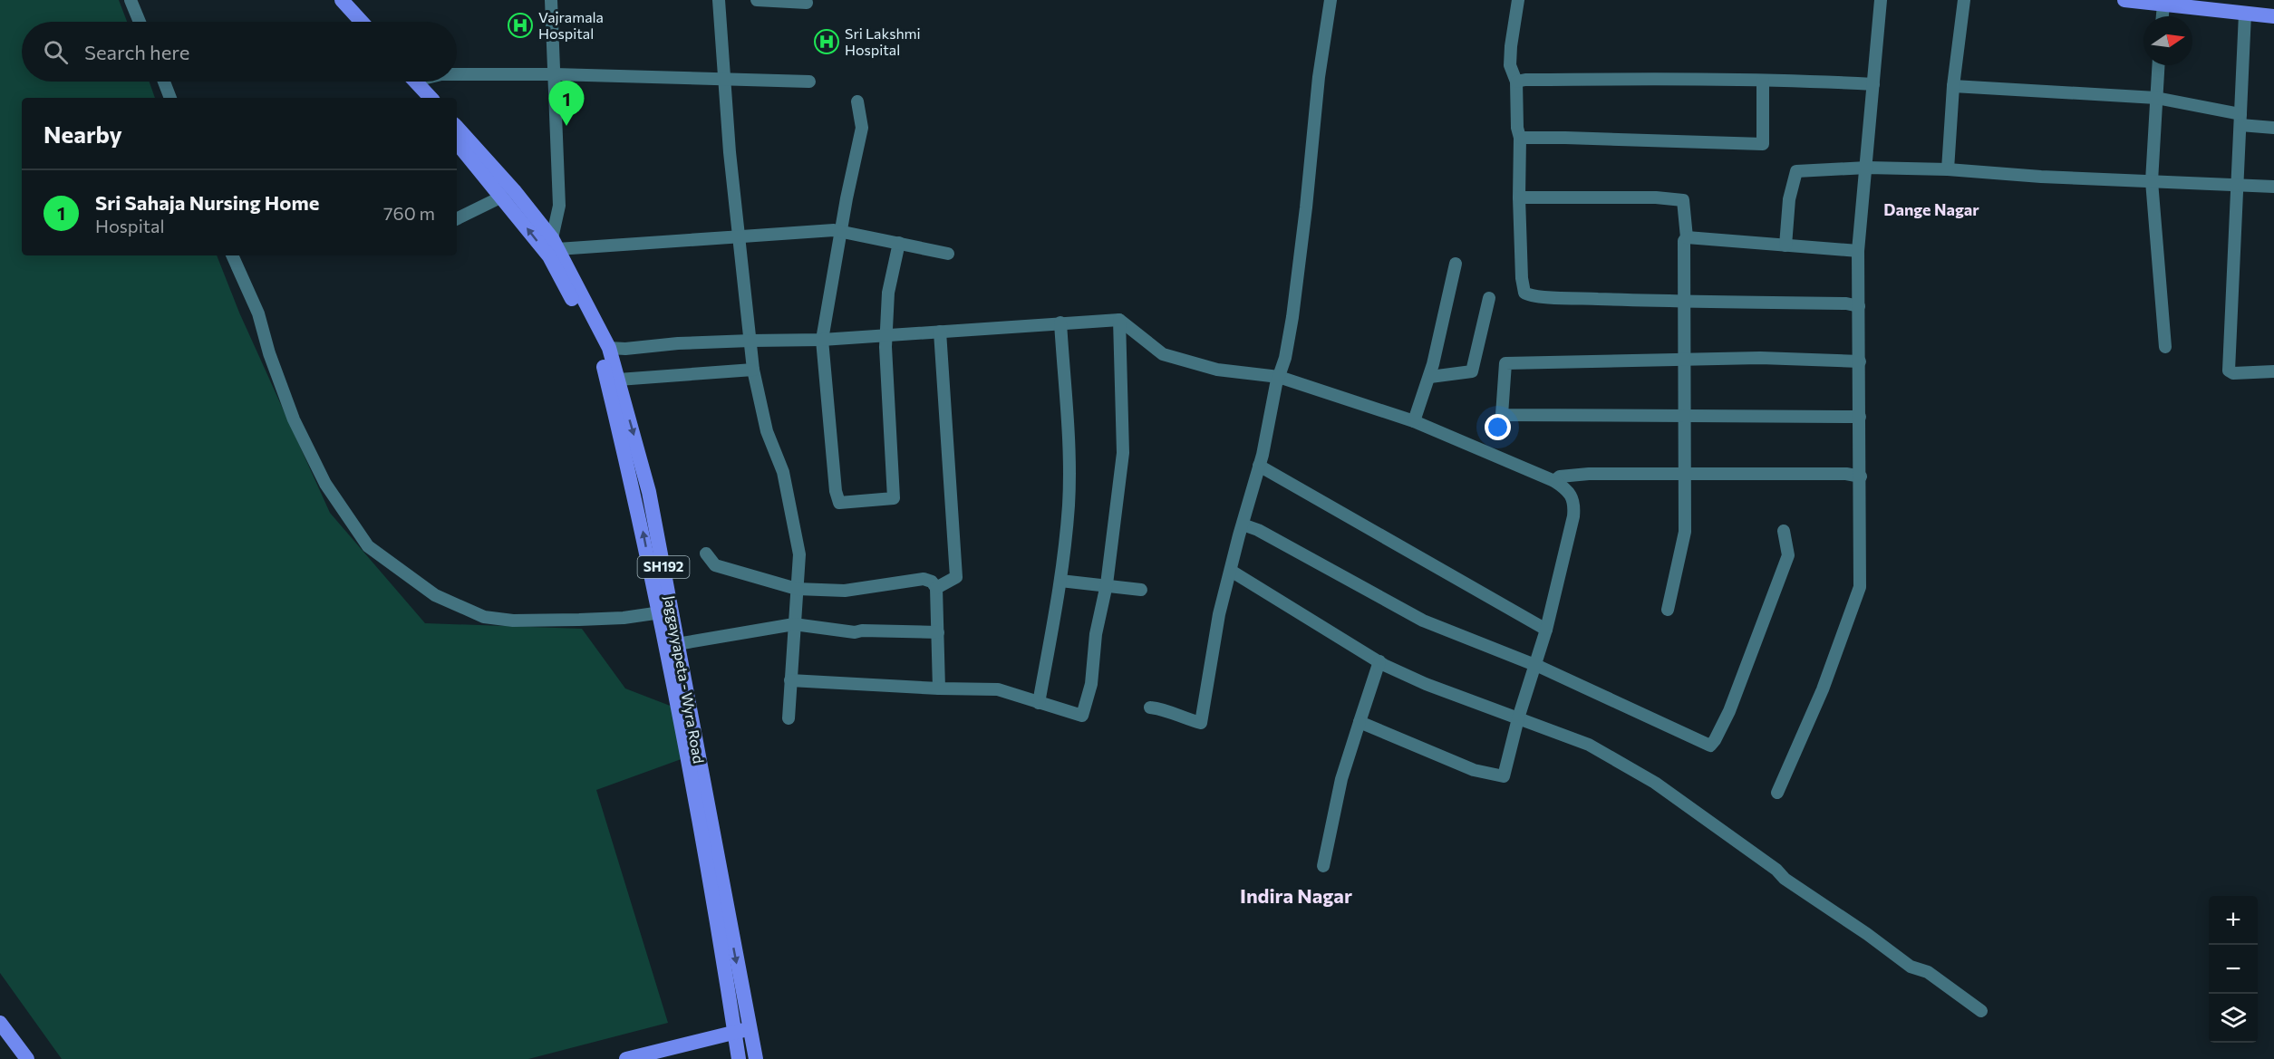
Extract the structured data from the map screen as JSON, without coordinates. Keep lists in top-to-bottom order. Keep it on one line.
{"streets":{"main road":["SH192","Jaggayyapeta - Wyra Road"]},"crossings":[["SH192","Jaggayyapeta - Wyra Road"]],"districts":["Dange Nagar","Indira Nagar"],"places":{"hospital":["Vajramala Hospital","Sri Lakshmi Hospital"]},"north":"right","page":{"search":"Search here","pins":"1","heading":"Nearby","list":[{"mark":"1","name":"Sri Sahaja Nursing Home","note":"Hospital","value":"760 m"}],"map_buttons":["+","−"]}}
